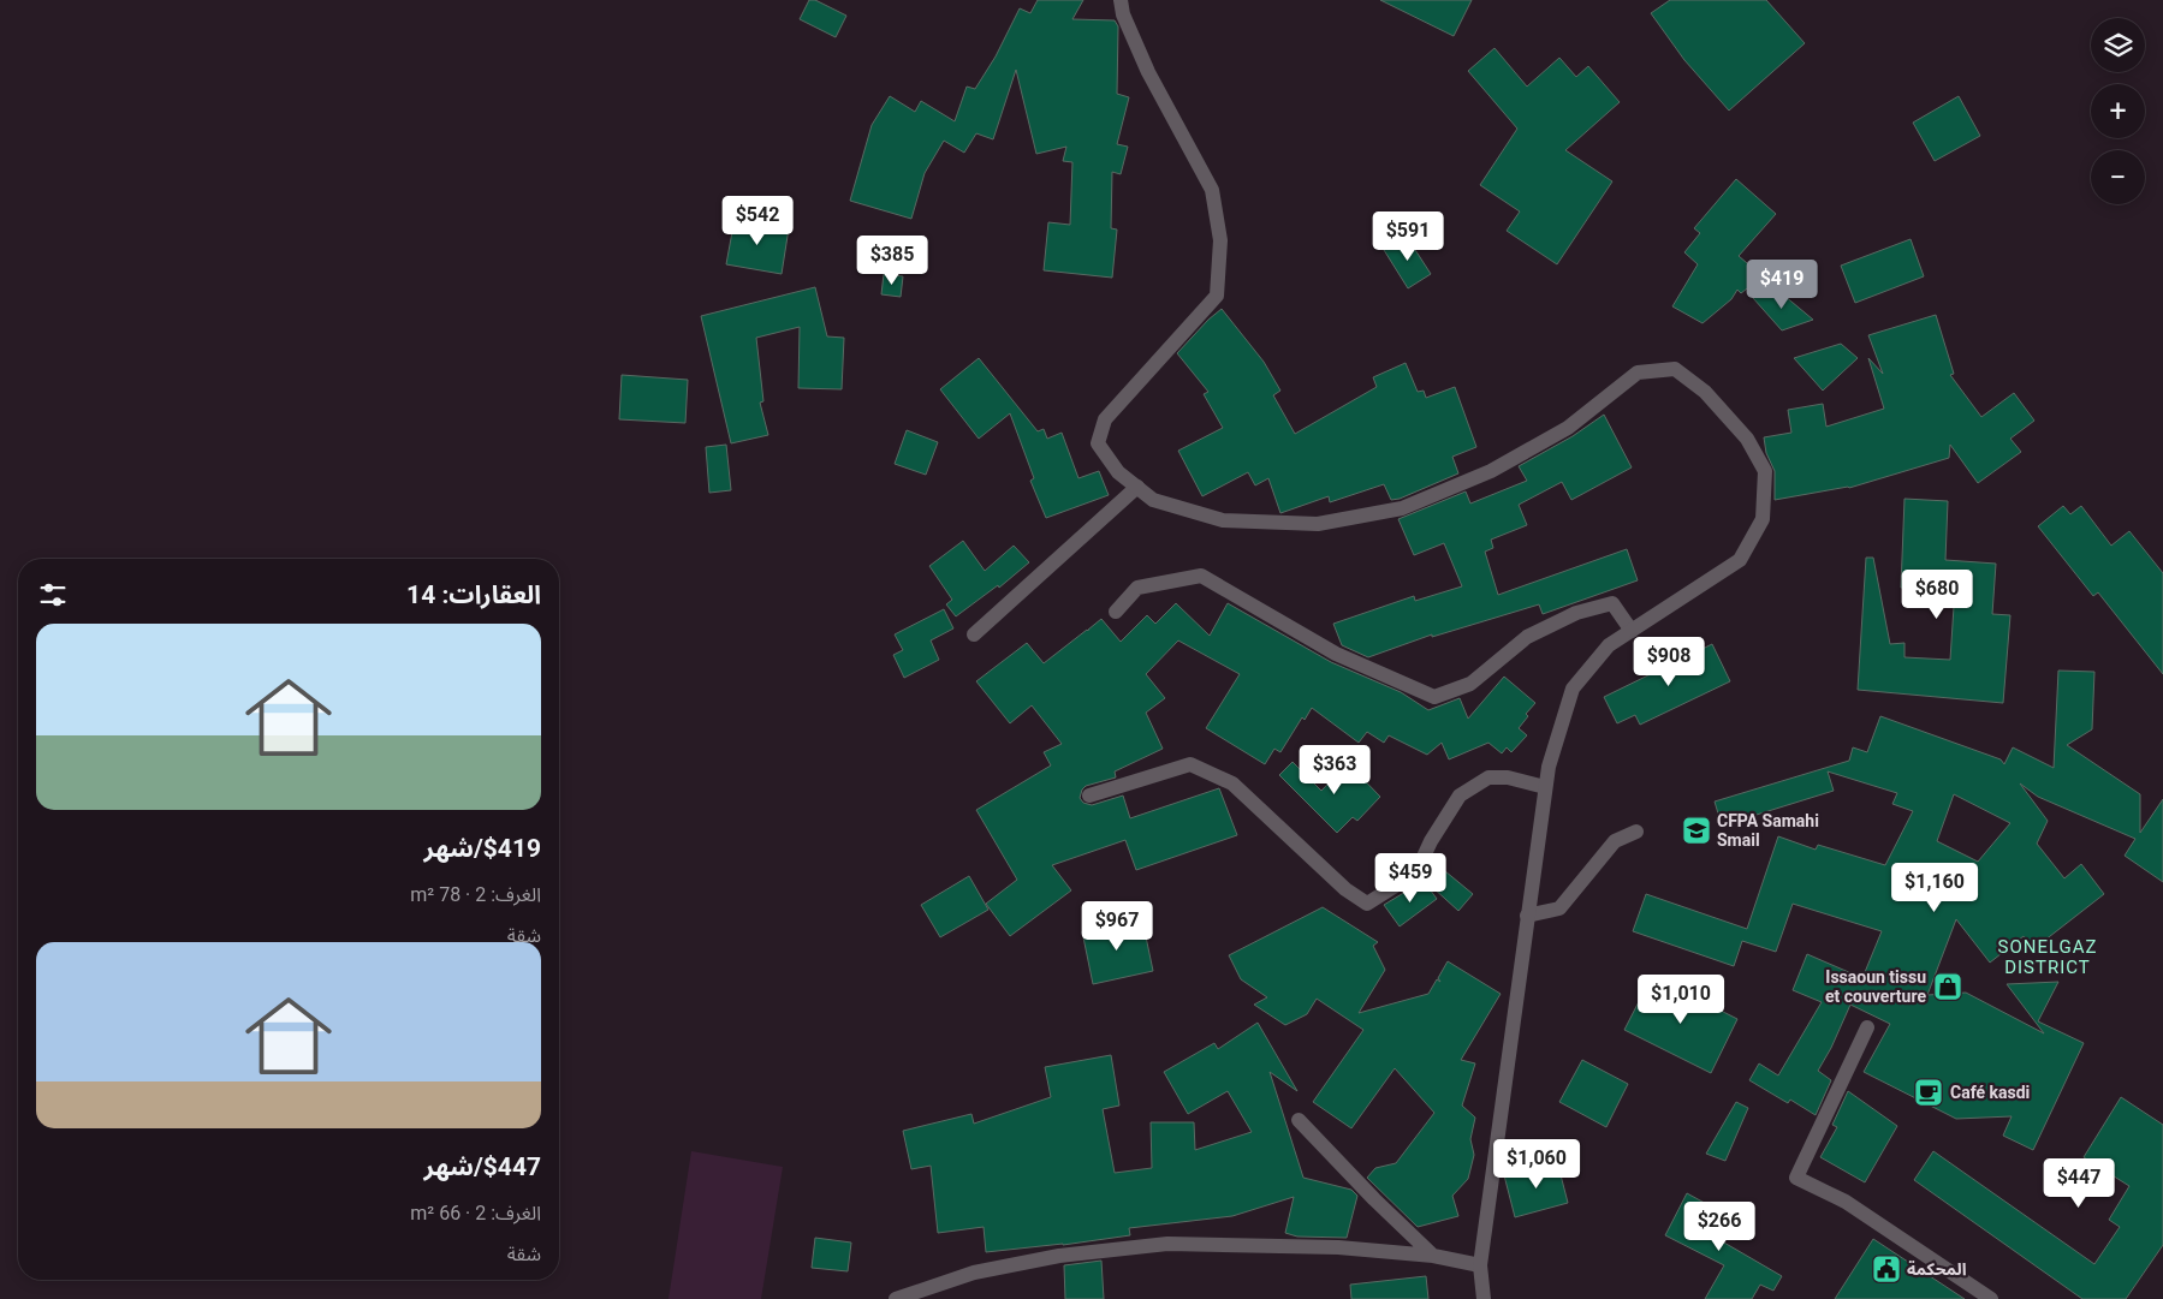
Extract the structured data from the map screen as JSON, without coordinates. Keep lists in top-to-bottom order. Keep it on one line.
{"districts":["SONELGAZ DISTRICT"],"places":{"school or university":["CFPA Samahi Smail"],"shop":["Issaoun tissu et couverture"],"cafe":["Café kasdi"],"public building":["المحكمة"]},"page":{"map_buttons":["+","−"],"price":["$542","$591","$385","$419","$680","$908","$363","$459","$1,160","$967","$1,010","$1,060","$447","$266"],"heading":"العقارات: 14","list":[{"name":"$419/شهر","note":"الغرف: 2 · 78 m² · شقة"},{"name":"$447/شهر","note":"الغرف: 2 · 66 m² · شقة"}]}}
